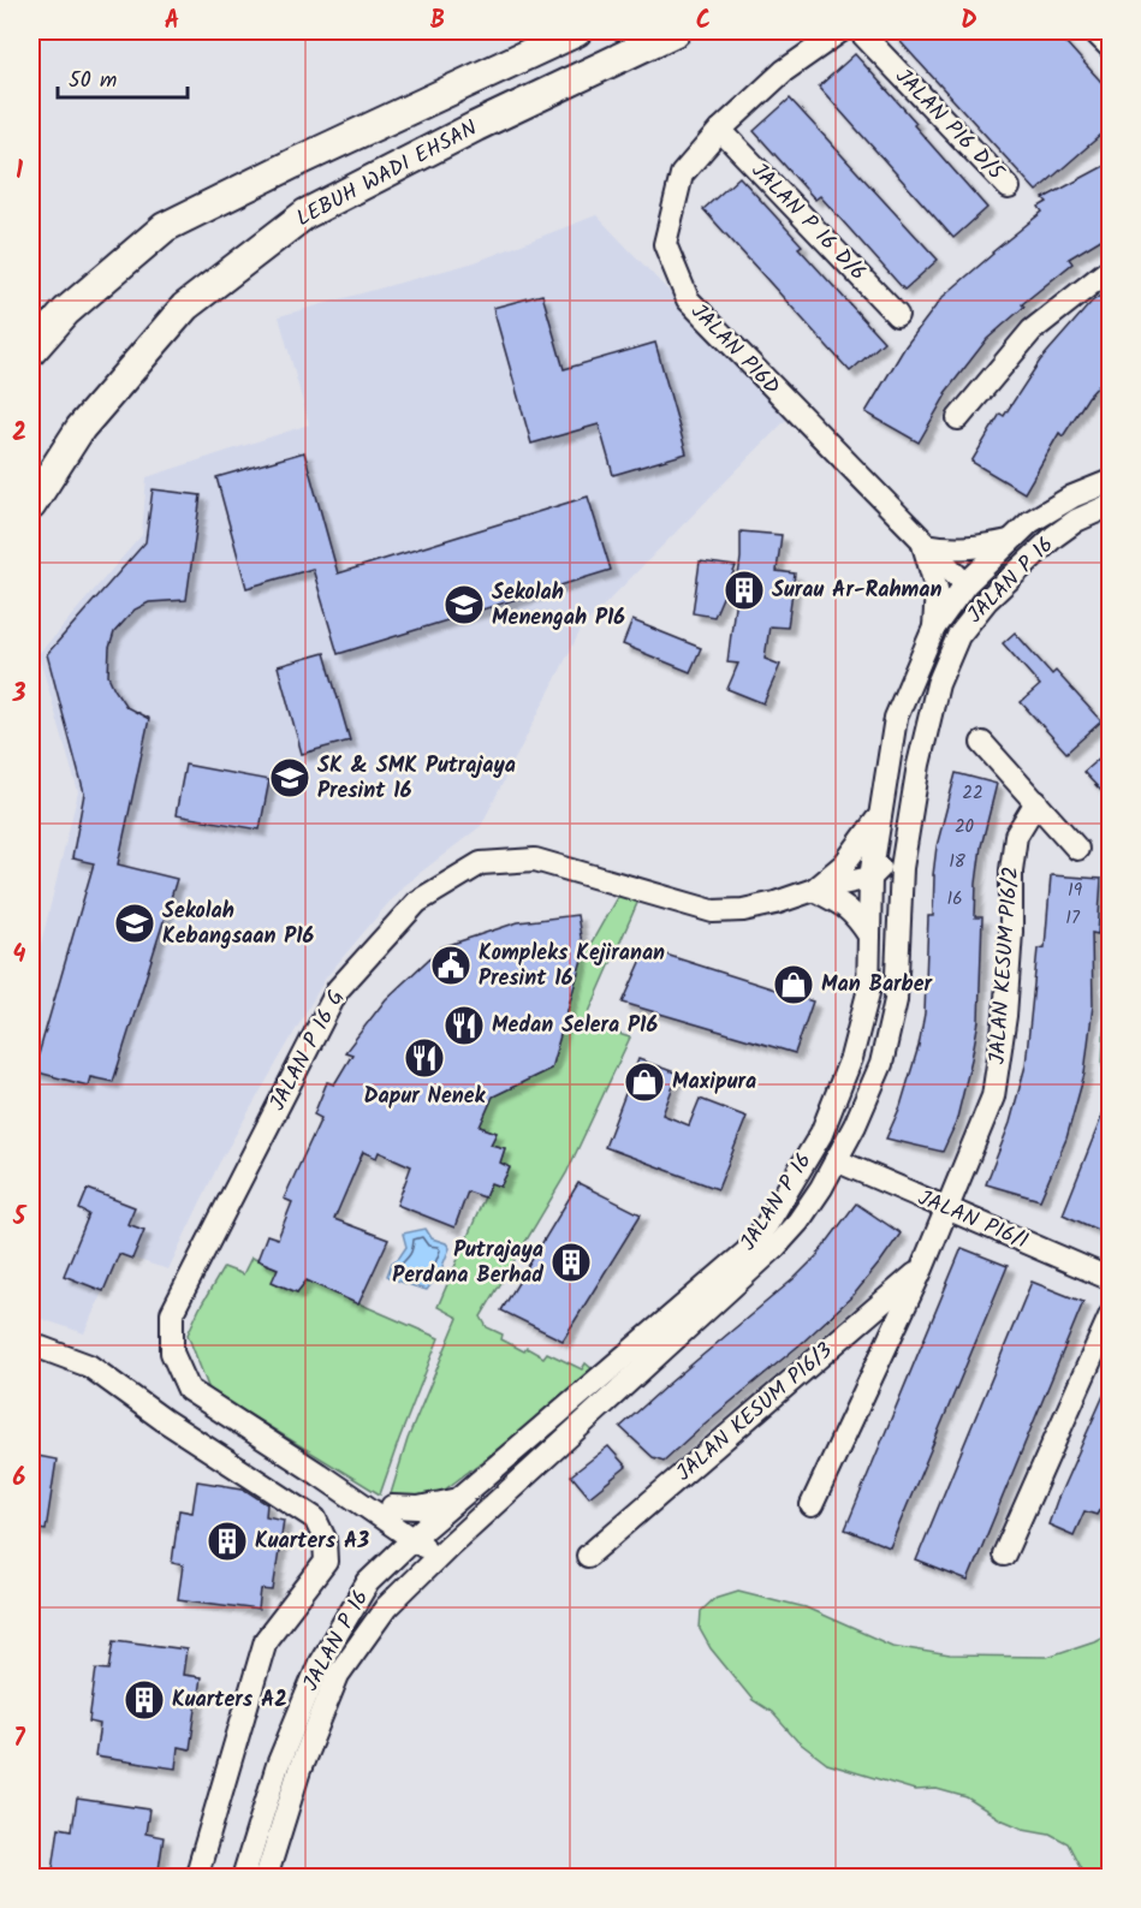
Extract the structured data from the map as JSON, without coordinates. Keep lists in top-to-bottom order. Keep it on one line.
{"streets":{"main road":["LEBUH WADI EHSAN"],"street":["JALAN P16 D/5","JALAN P 16 D/6","JALAN P16D","JALAN P 16","JALAN KESUM P16/2","JALAN P 16 G","JALAN P16/1","JALAN KESUM P16/3"]},"crossings":[["JALAN P 16 D/6","JALAN P16D"],["JALAN P16D","JALAN P 16"],["JALAN P 16","JALAN P 16 G"],["JALAN P 16","JALAN P16/1"],["JALAN KESUM P16/2","JALAN P16/1"],["JALAN KESUM P16/2","JALAN KESUM P16/3"],["JALAN P16/1","JALAN KESUM P16/3"]],"places":{"building":["Surau Ar-Rahman","Putrajaya Perdana Berhad","Kuarters A3","Kuarters A2"],"school or university":["Sekolah Menengah P16","SK & SMK Putrajaya Presint 16","Sekolah Kebangsaan P16"],"public building":["Kompleks Kejiranan Presint 16"],"shop":["Man Barber","Maxipura"],"restaurant":["Medan Selera P16","Dapur Nenek"]},"house_numbers":["22","20","18","19","16","17"],"scale_bar":"50 m","grid":{"columns":["A","B","C","D"],"rows":["1","2","3","4","5","6","7"]}}
